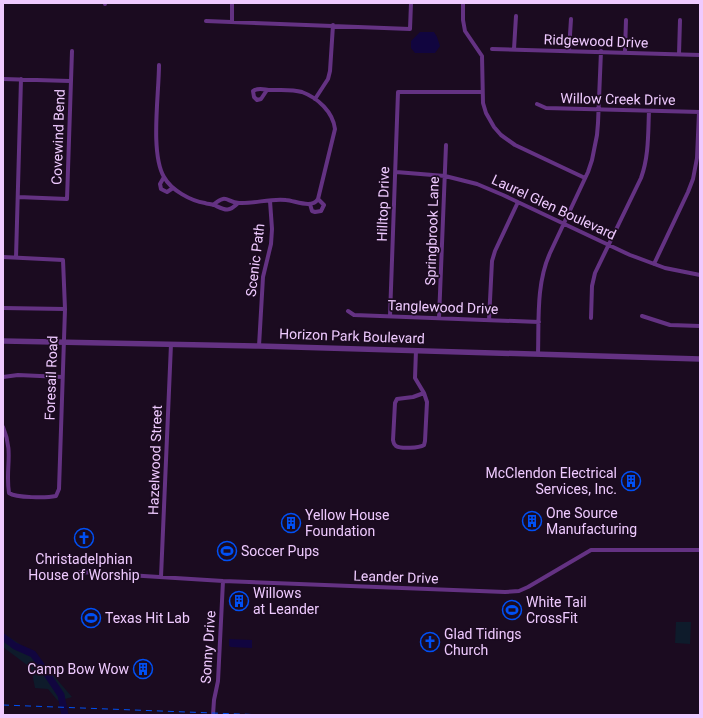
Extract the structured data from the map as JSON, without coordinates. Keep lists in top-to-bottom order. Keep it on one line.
{"streets":{"street":["Ridgewood Drive","Willow Creek Drive","Covewind Bend","Hilltop Drive","Laurel Glen Boulevard","Springbrook Lane","Scenic Path","Tanglewood Drive","Horizon Park Boulevard","Foresail Road","Hazelwood Street","Leander Drive","Sonny Drive"]},"crossings":[["Hilltop Drive","Laurel Glen Boulevard"],["Hilltop Drive","Tanglewood Drive"],["Laurel Glen Boulevard","Springbrook Lane"],["Springbrook Lane","Tanglewood Drive"],["Scenic Path","Horizon Park Boulevard"],["Horizon Park Boulevard","Foresail Road"],["Horizon Park Boulevard","Hazelwood Street"],["Hazelwood Street","Leander Drive"],["Leander Drive","Sonny Drive"]],"places":{"building":["McClendon Electrical Services, Inc.","One Source Manufacturing","Yellow House Foundation","Willows at Leander","Camp Bow Wow"],"church":["Christadelphian House of Worship","Glad Tidings Church"],"sports":["Soccer Pups","White Tail CrossFit","Texas Hit Lab"]}}
